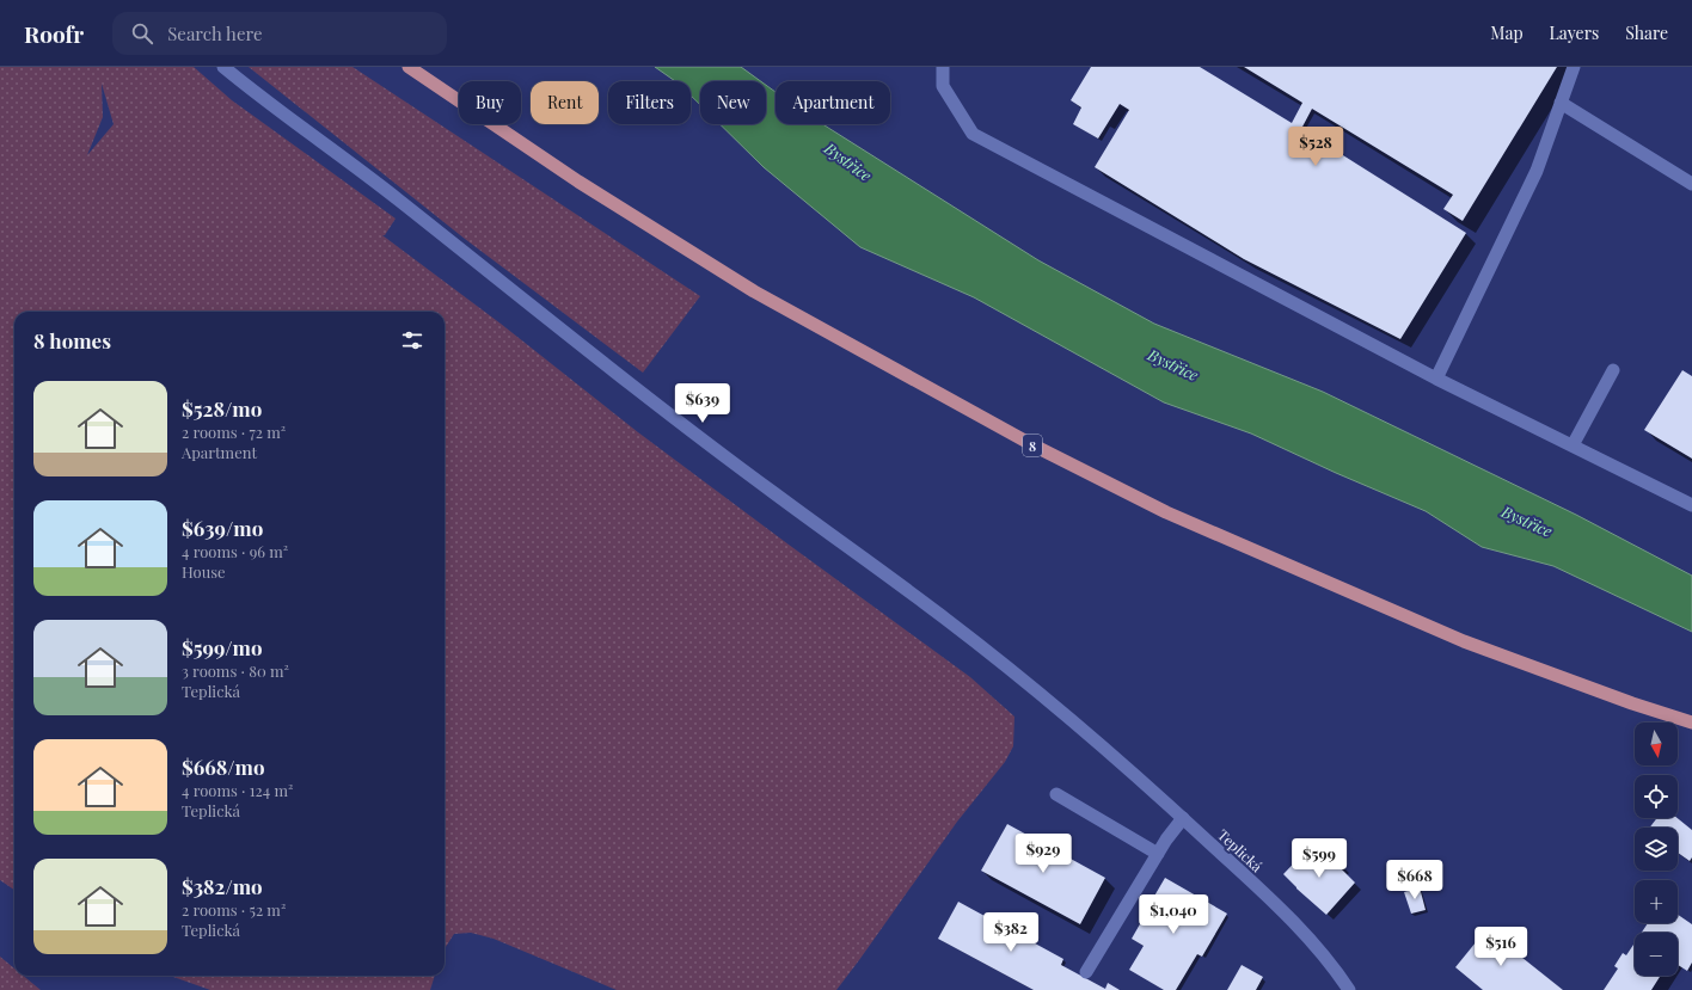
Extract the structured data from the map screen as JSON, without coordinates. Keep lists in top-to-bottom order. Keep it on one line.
{"streets":{"main road":["8"],"street":["Teplická"]},"water":["Bystřice"],"north":"bottom","page":{"header":"Roofr","search":"Search here","nav":["Map","Layers","Share"],"chip":["Buy","Rent","Filters","New","Apartment"],"price":["$528","$639","$929","$599","$668","$1,040","$382","$516"],"heading":"8 homes","list":[{"name":"$528/mo","note":"2 rooms · 72 m² · Apartment"},{"name":"$639/mo","note":"4 rooms · 96 m² · House"},{"name":"$599/mo","note":"3 rooms · 80 m² · Teplická"},{"name":"$668/mo","note":"4 rooms · 124 m² · Teplická"},{"name":"$382/mo","note":"2 rooms · 52 m² · Teplická"}],"map_buttons":["+","−"]}}
